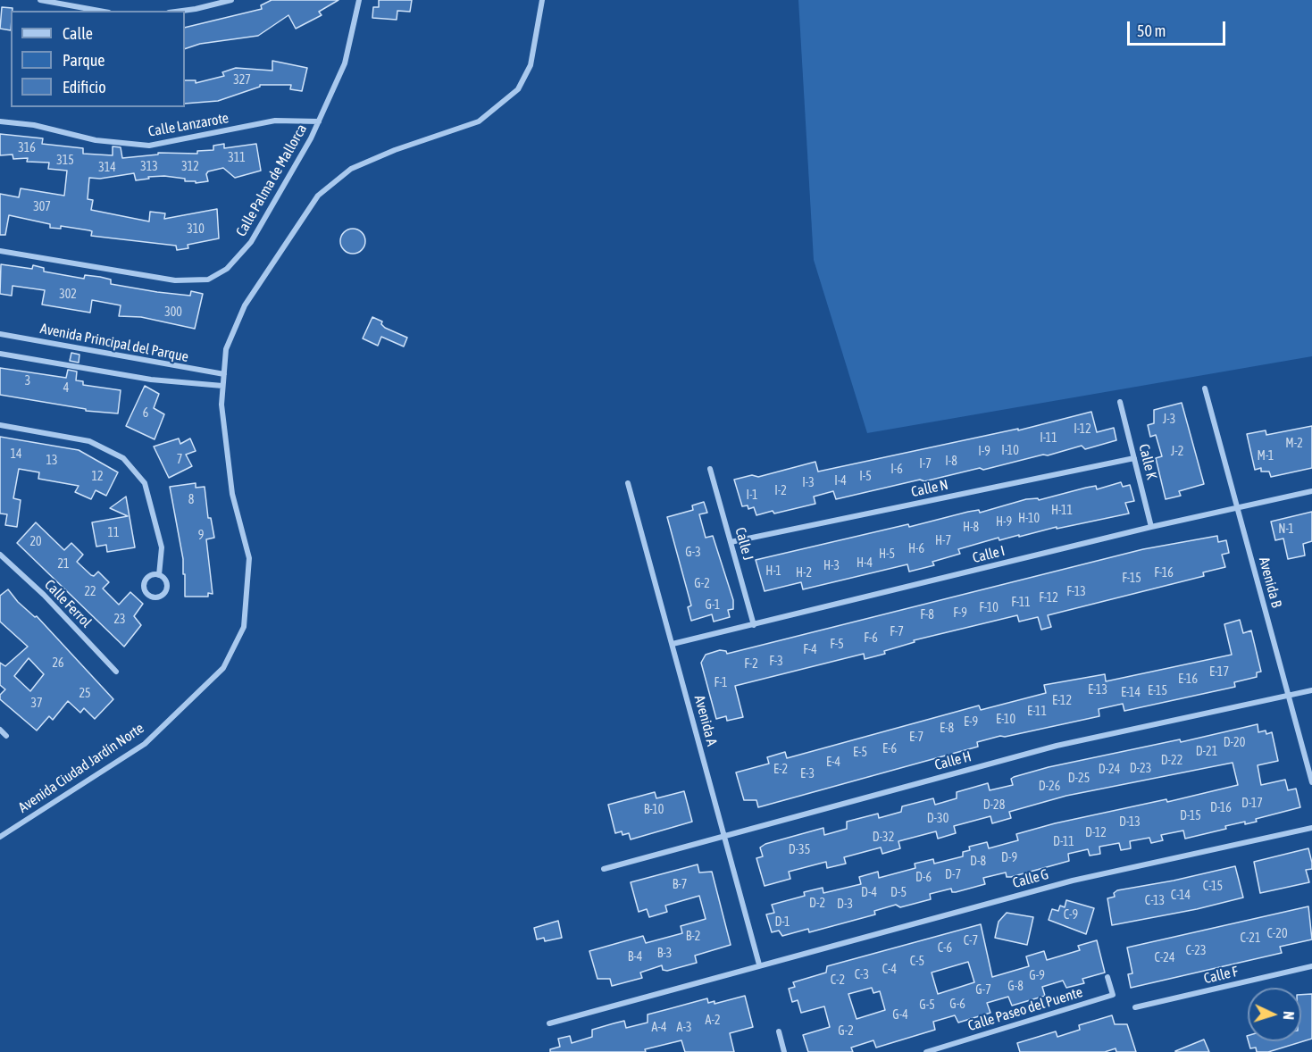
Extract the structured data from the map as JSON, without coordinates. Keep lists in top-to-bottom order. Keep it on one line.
{"streets":{"street":["Calle Lanzarote","Calle Palma de Mallorca","Avenida Principal del Parque","Calle K","Calle N","Calle J","Calle I","Avenida B","Calle Ferrol","Avenida A","Calle H","Avenida Ciudad Jardín Norte","Calle G","Calle F","Calle Paseo del Puente"]},"crossings":[["Calle Lanzarote","Calle Palma de Mallorca"],["Avenida Principal del Parque","Avenida Ciudad Jardín Norte"],["Calle K","Calle N"],["Calle K","Calle I"],["Calle N","Calle J"],["Calle J","Calle I"],["Calle I","Avenida B"],["Calle I","Avenida A"],["Avenida B","Calle H"],["Avenida A","Calle H"],["Avenida A","Calle G"]],"house_numbers":["327","316","311","315","313","312","314","307","310","302","300","3","4","6","J-3","I-12","I-11","M-2","I-10","I-9","J-2","14","M-1","7","13","I-8","I-7","I-6","12","I-5","I-4","I-3","I-2","I-1","8","H-11","H-10","H-9","H-8","N-1","11","9","H-7","20","H-6","G-3","H-5","H-4","21","H-3","H-1","H-2","F-16","F-15","G-2","22","F-13","F-12","F-11","G-1","F-10","F-9","F-8","23","F-7","F-6","F-5","F-4","F-3","26","F-2","E-17","E-16","F-1","E-13","E-15","E-14","25","E-12","37","E-11","E-10","E-9","E-8","E-7","D-20","E-6","D-21","E-5","D-22","E-4","D-23","E-2","D-24","E-3","D-25","D-26","D-17","D-28","D-16","B-10","D-15","D-30","D-13","D-12","D-32","D-11","D-35","D-9","D-8","D-7","D-6","B-7","C-15","D-4","D-5","C-14","C-13","D-2","D-3","C-9","D-1","C-20","B-2","C-21","C-7","C-6","C-23","B-3","B-4","C-24","C-5","C-4","C-3","G-9","C-2","G-8","G-7","G-6","G-5","G-4","A-2","A-4","A-3","G-2"],"legend":["Calle","Parque","Edificio"],"scale_bar":"50 m","north":"right"}
